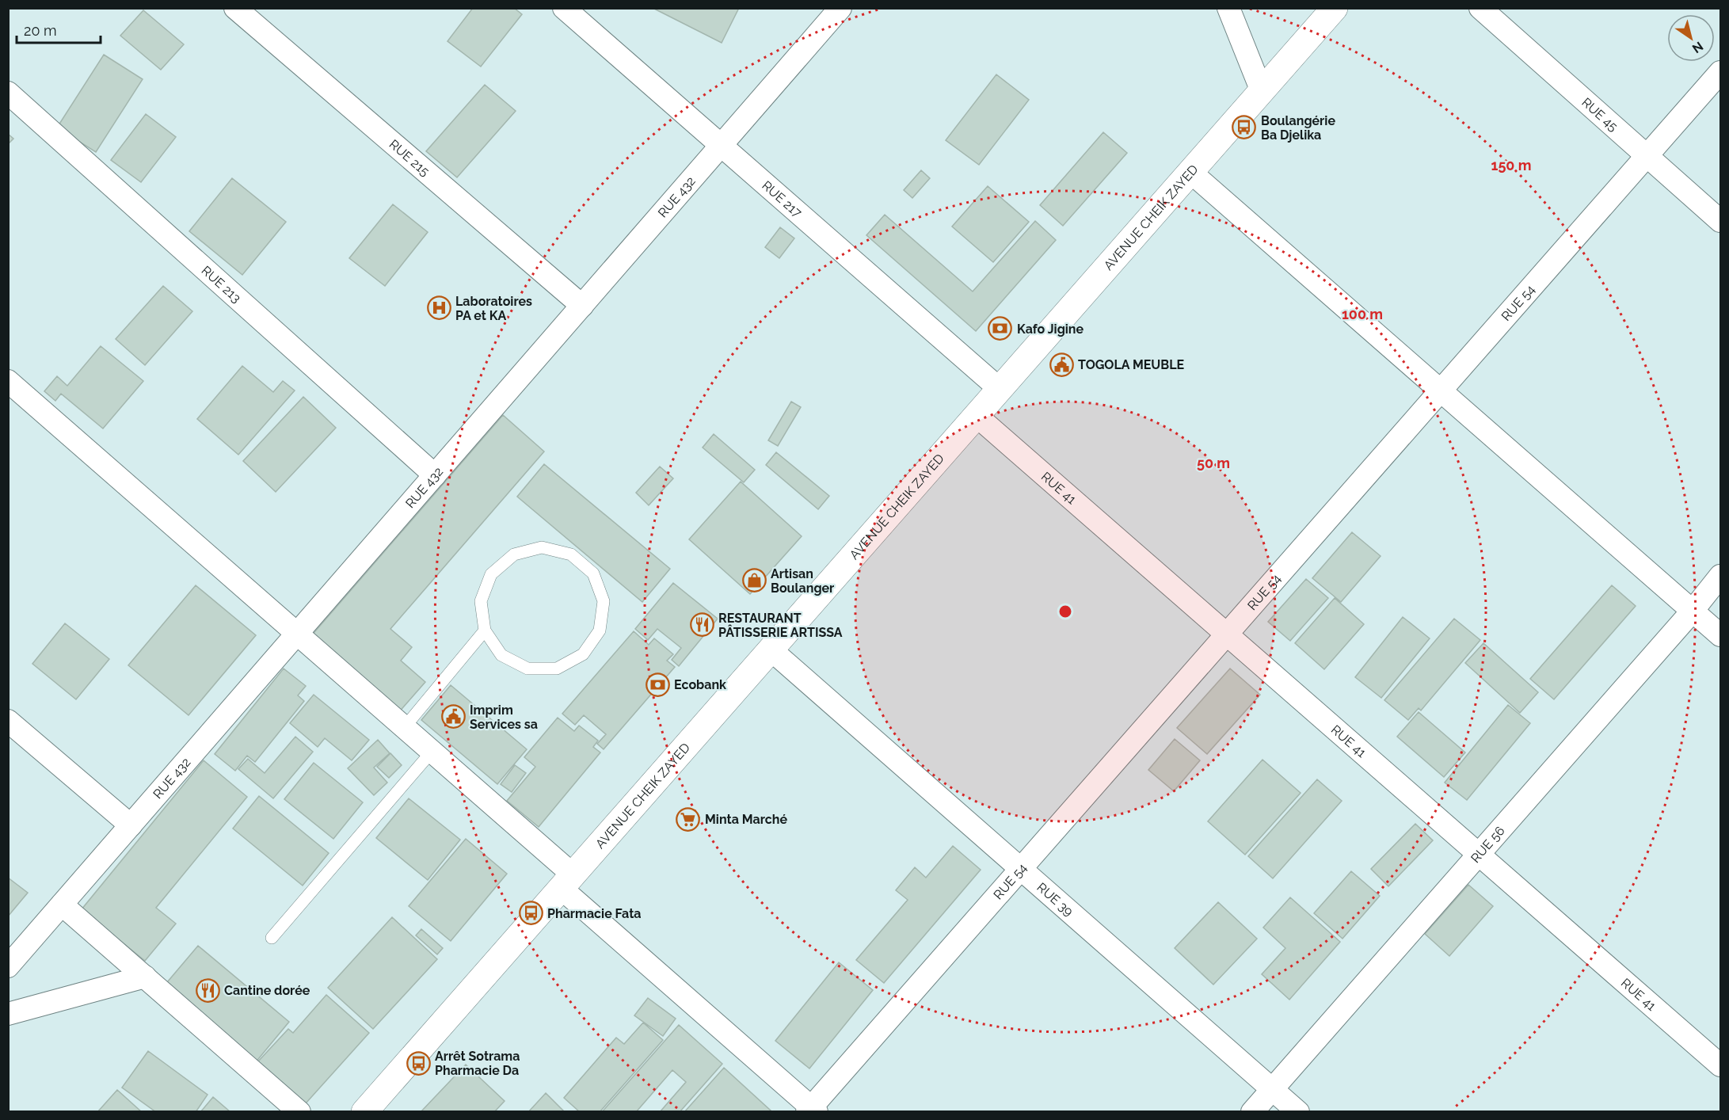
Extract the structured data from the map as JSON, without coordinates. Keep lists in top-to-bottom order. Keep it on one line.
{"streets":{"main road":["AVENUE CHEIK ZAYED"],"street":["RUE 45","RUE 215","RUE 432","RUE 217","RUE 213","RUE 54","RUE 41","RUE 56","RUE 39"]},"crossings":[["RUE 45","RUE 54"],["RUE 215","RUE 432"],["RUE 432","RUE 217"],["RUE 432","RUE 213"],["RUE 217","AVENUE CHEIK ZAYED"],["AVENUE CHEIK ZAYED","RUE 41"],["AVENUE CHEIK ZAYED","RUE 39"],["RUE 54","RUE 41"],["RUE 54","RUE 39"],["RUE 41","RUE 56"],["RUE 56","RUE 39"]],"places":{"bus stop":["Boulangérie Ba Djelika","Pharmacie Fata","Arrêt Sotrama Pharmacie Da"],"hospital":["Laboratoires PA et KA"],"bank":["Kafo Jigine","Ecobank"],"public building":["TOGOLA MEUBLE","Imprim Services sa"],"shop":["Artisan Boulanger"],"restaurant":["RESTAURANT PÂTISSERIE ARTISSA","Cantine dorée"],"supermarket":["Minta Marché"]},"scale_bar":"20 m","north":"bottom right","rings":["150 m","100 m","50 m"]}
